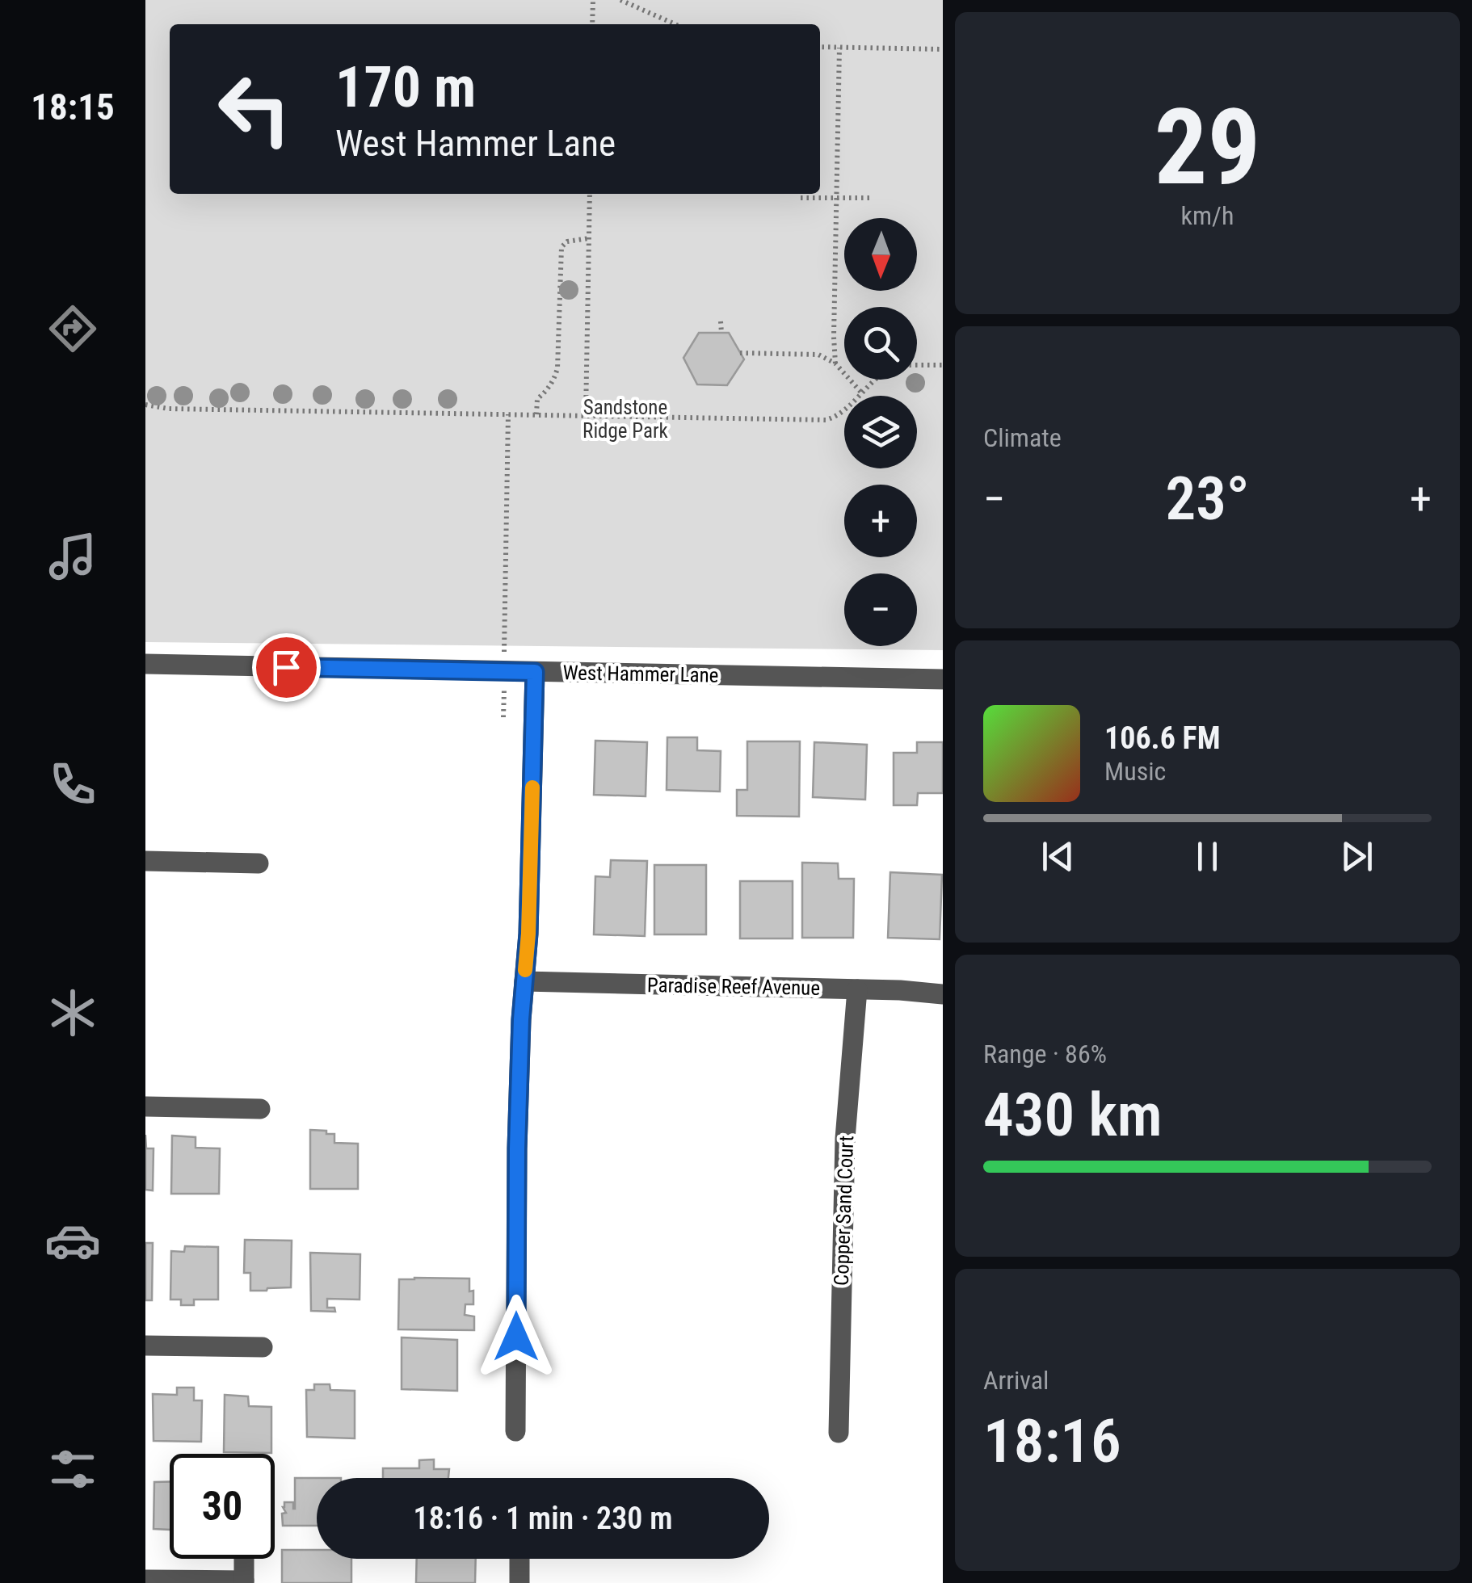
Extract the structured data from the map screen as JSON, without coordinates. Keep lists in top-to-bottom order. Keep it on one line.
{"streets":{"street":["West Hammer Lane","Paradise Reef Avenue","Copper Sand Court"]},"crossings":[["Paradise Reef Avenue","Copper Sand Court"]],"parks":["Sandstone Ridge Park"],"north":"bottom","page":{"tabs":"18:15","tile":[["29","km/h"],"Climate",["Range · 86%","430 km"],["Arrival","18:16"]],"turn":["170 m","West Hammer Lane"],"map_buttons":["+","−"],"heat":["−","23°","+"],"song":["106.6 FM","Music"],"limit":"30","trip":"18:16 · 1 min · 230 m"}}
